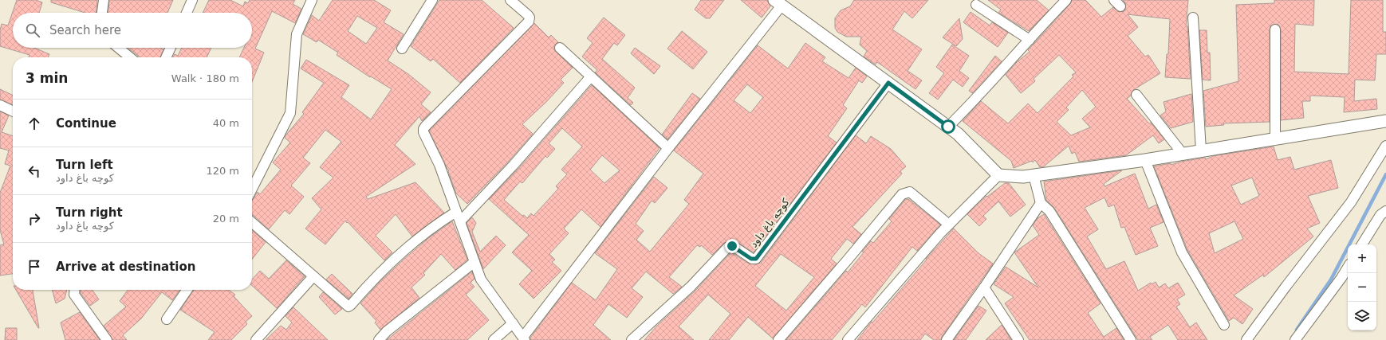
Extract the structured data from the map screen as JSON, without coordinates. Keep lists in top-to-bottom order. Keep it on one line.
{"streets":{"street":["کوچه باغ داود"]},"page":{"search":"Search here","heading":["3 min","Walk · 180 m"],"list":[["Continue","40 m"],["Turn left","کوچه باغ داود","120 m"],["Turn right","کوچه باغ داود","20 m"],"Arrive at destination"],"map_buttons":["+","−"]}}
